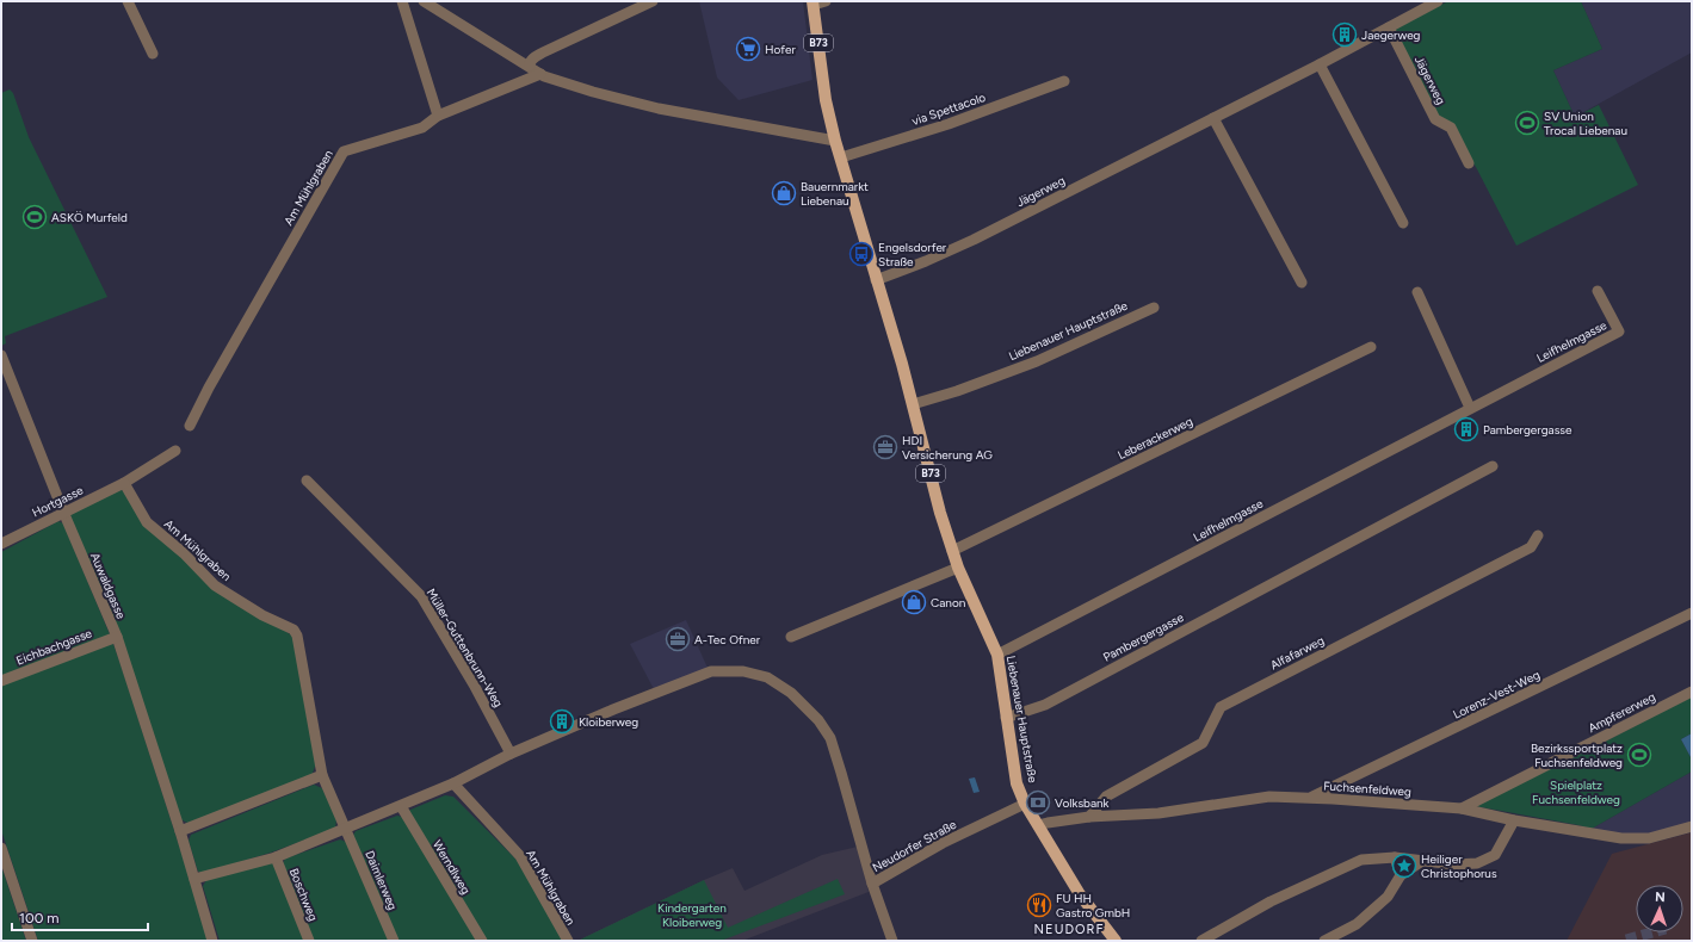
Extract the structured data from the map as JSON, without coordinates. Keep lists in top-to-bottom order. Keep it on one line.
{"streets":{"main road":["B73","Liebenauer Hauptstraße"],"street":["Jägerweg","via Spettacolo","Am Mühlgraben","Leifhelmgasse","Leberackerweg","Hortgasse","Auwaldgasse","Pambergergasse","Eichbachgasse","Müller-Guttenbrunn-Weg","Alfafarweg","Lorenz-Vest-Weg","Ampfererweg","Fuchsenfeldweg","Neudorfer Straße","Werndlweg","Daimlerweg","Boschweg"]},"crossings":[["Jägerweg","Liebenauer Hauptstraße"],["via Spettacolo","Liebenauer Hauptstraße"],["Am Mühlgraben","Hortgasse"],["Am Mühlgraben","Daimlerweg"],["Liebenauer Hauptstraße","Leifhelmgasse"],["Liebenauer Hauptstraße","Leberackerweg"],["Liebenauer Hauptstraße","Pambergergasse"],["Liebenauer Hauptstraße","Fuchsenfeldweg"],["Liebenauer Hauptstraße","Neudorfer Straße"],["Hortgasse","Auwaldgasse"],["Auwaldgasse","Eichbachgasse"],["Alfafarweg","Fuchsenfeldweg"],["Lorenz-Vest-Weg","Fuchsenfeldweg"],["Ampfererweg","Fuchsenfeldweg"]],"districts":["NEUDORF"],"parks":["Spielplatz Fuchsenfeldweg","Kindergarten Kloiberweg"],"places":{"building":["Jaegerweg","Pambergergasse","Kloiberweg"],"supermarket":["Hofer"],"sports":["SV Union Trocal Liebenau","ASKÖ Murfeld","Bezirkssportplatz Fuchsenfeldweg"],"shop":["Bauernmarkt Liebenau","Canon"],"bus stop":["Engelsdorfer Straße"],"office":["HDI Versicherung AG","A-Tec Ofner"],"bank":["Volksbank"],"place":["Heiliger Christophorus"],"restaurant":["FU HH Gastro GmbH"]},"scale_bar":"100 m","north":"top"}
